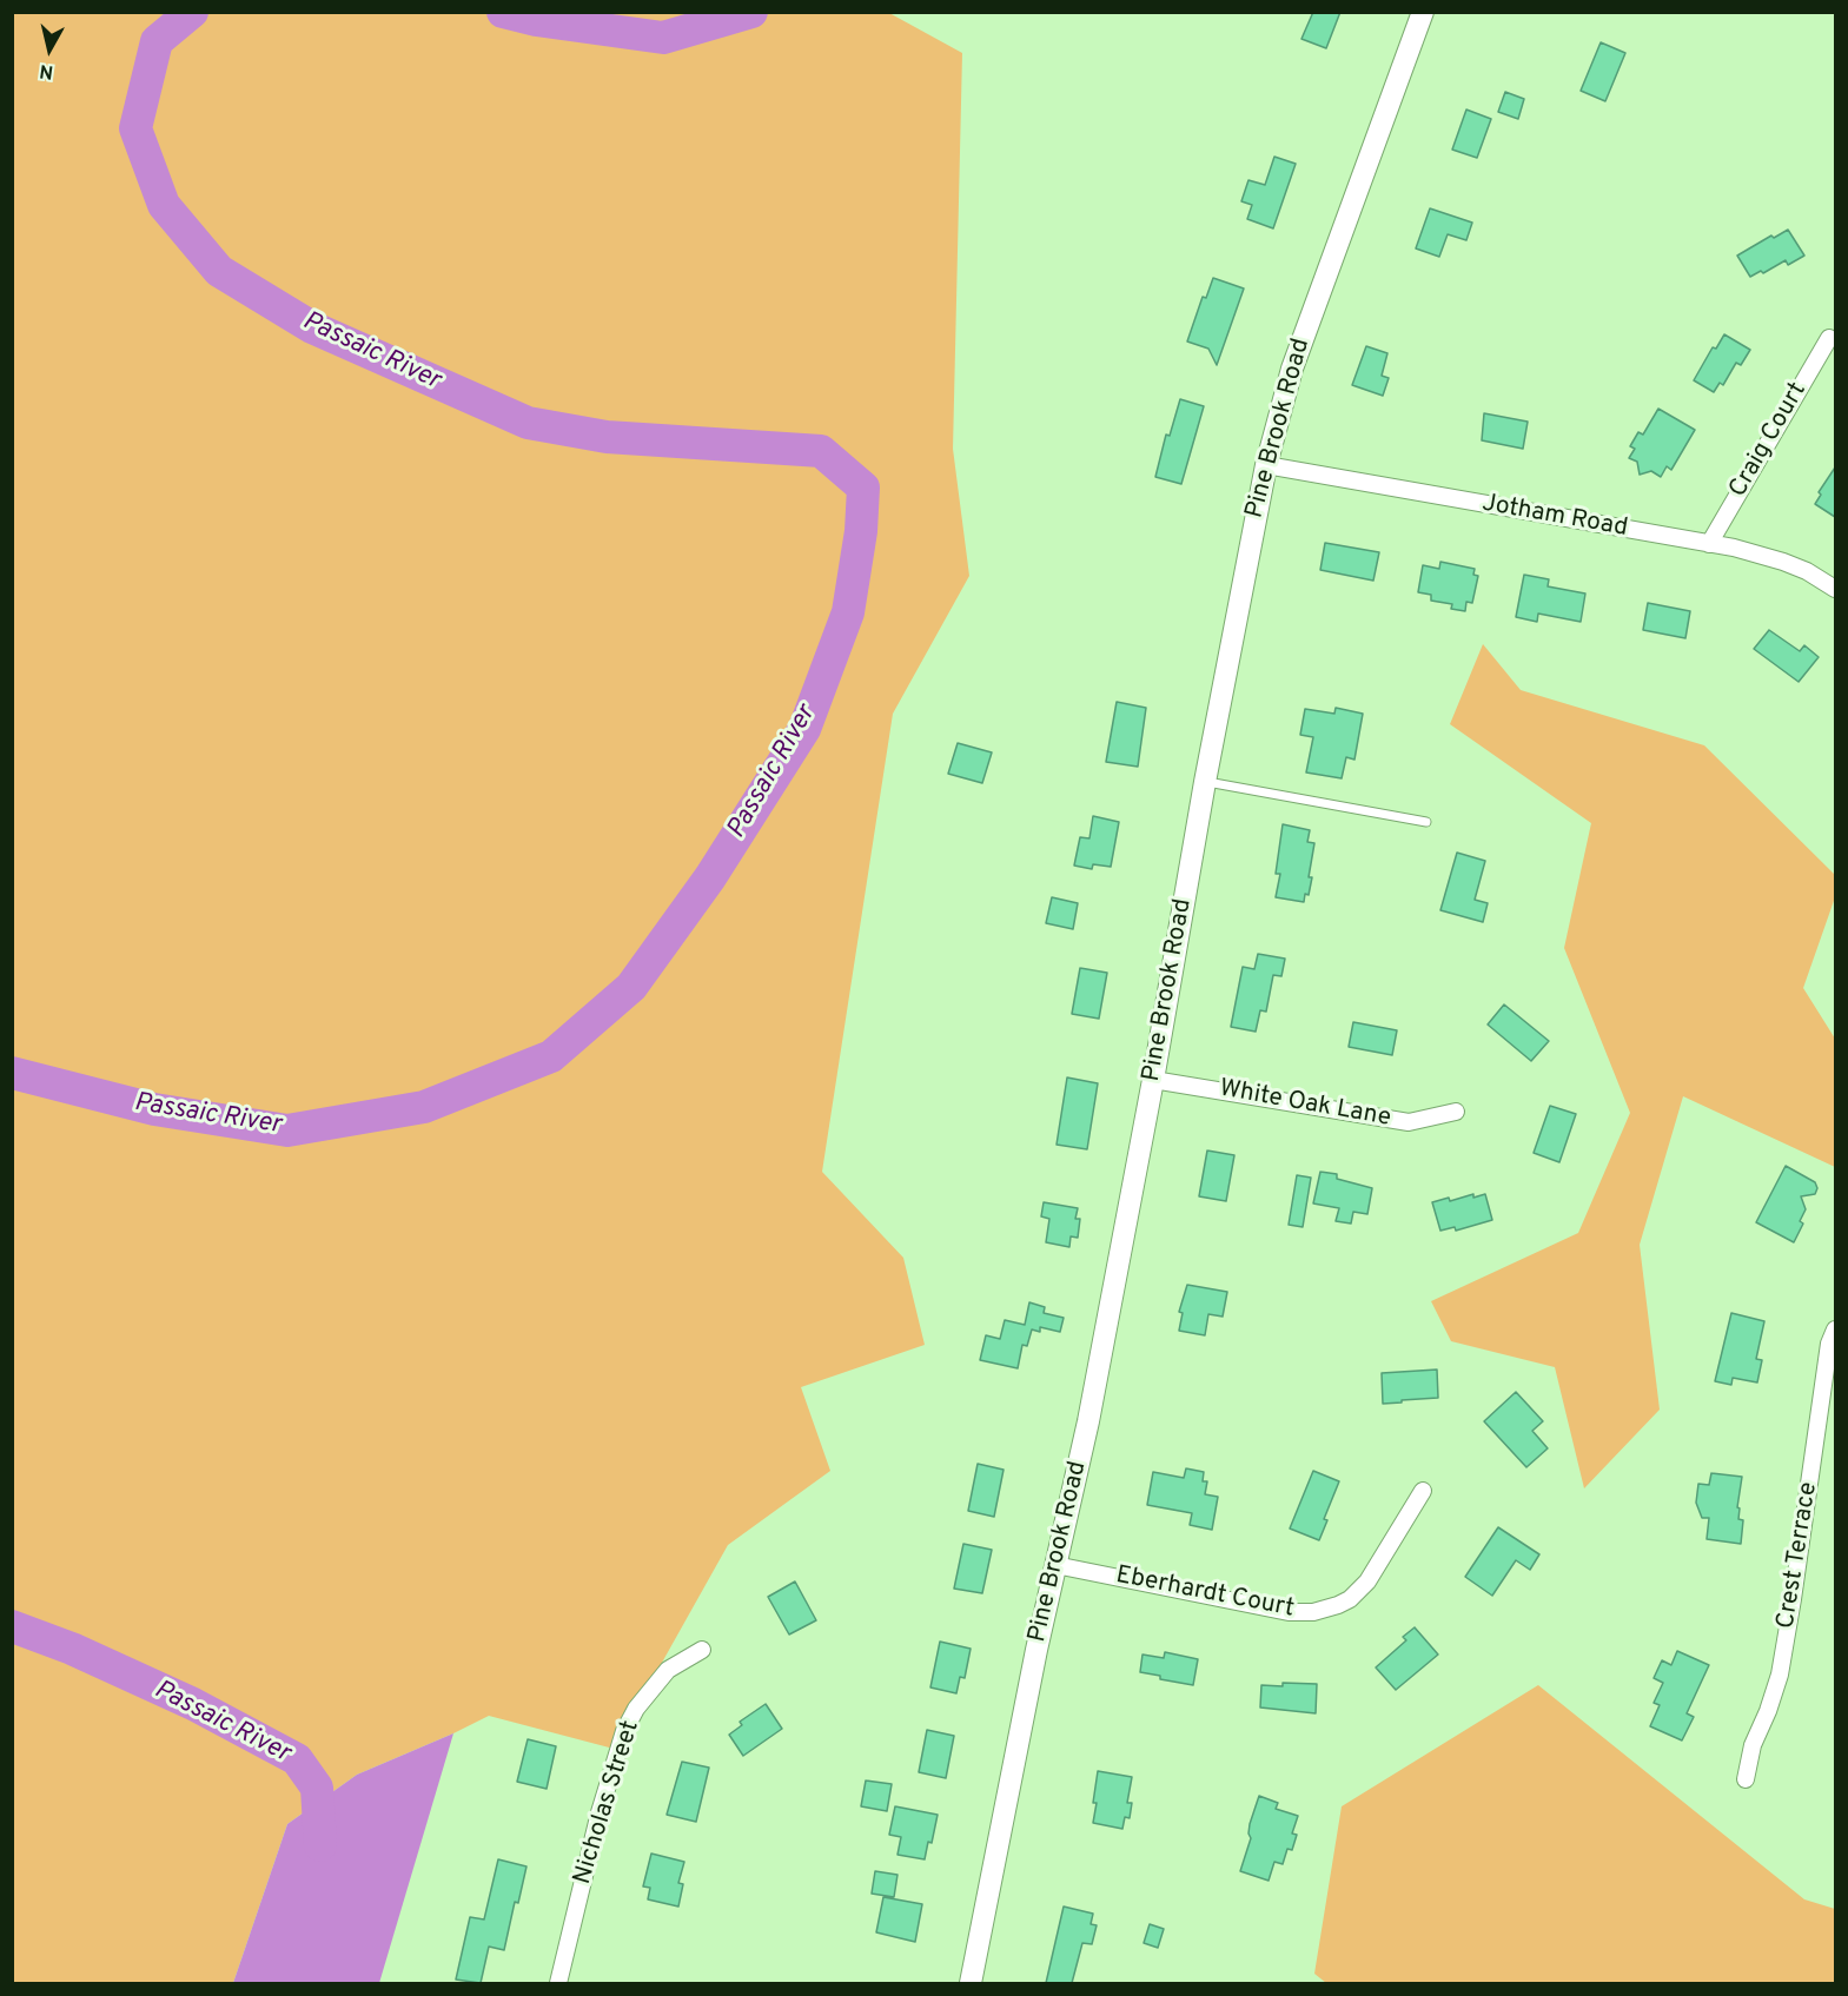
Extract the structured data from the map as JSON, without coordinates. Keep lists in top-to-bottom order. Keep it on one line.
{"streets":{"street":["Pine Brook Road","Craig Court","Jotham Road","White Oak Lane","Crest Terrace","Eberhardt Court","Nicholas Street"]},"crossings":[["Pine Brook Road","Jotham Road"],["Pine Brook Road","White Oak Lane"],["Pine Brook Road","Eberhardt Court"],["Craig Court","Jotham Road"]],"water":["Passaic River"],"north":"bottom"}
